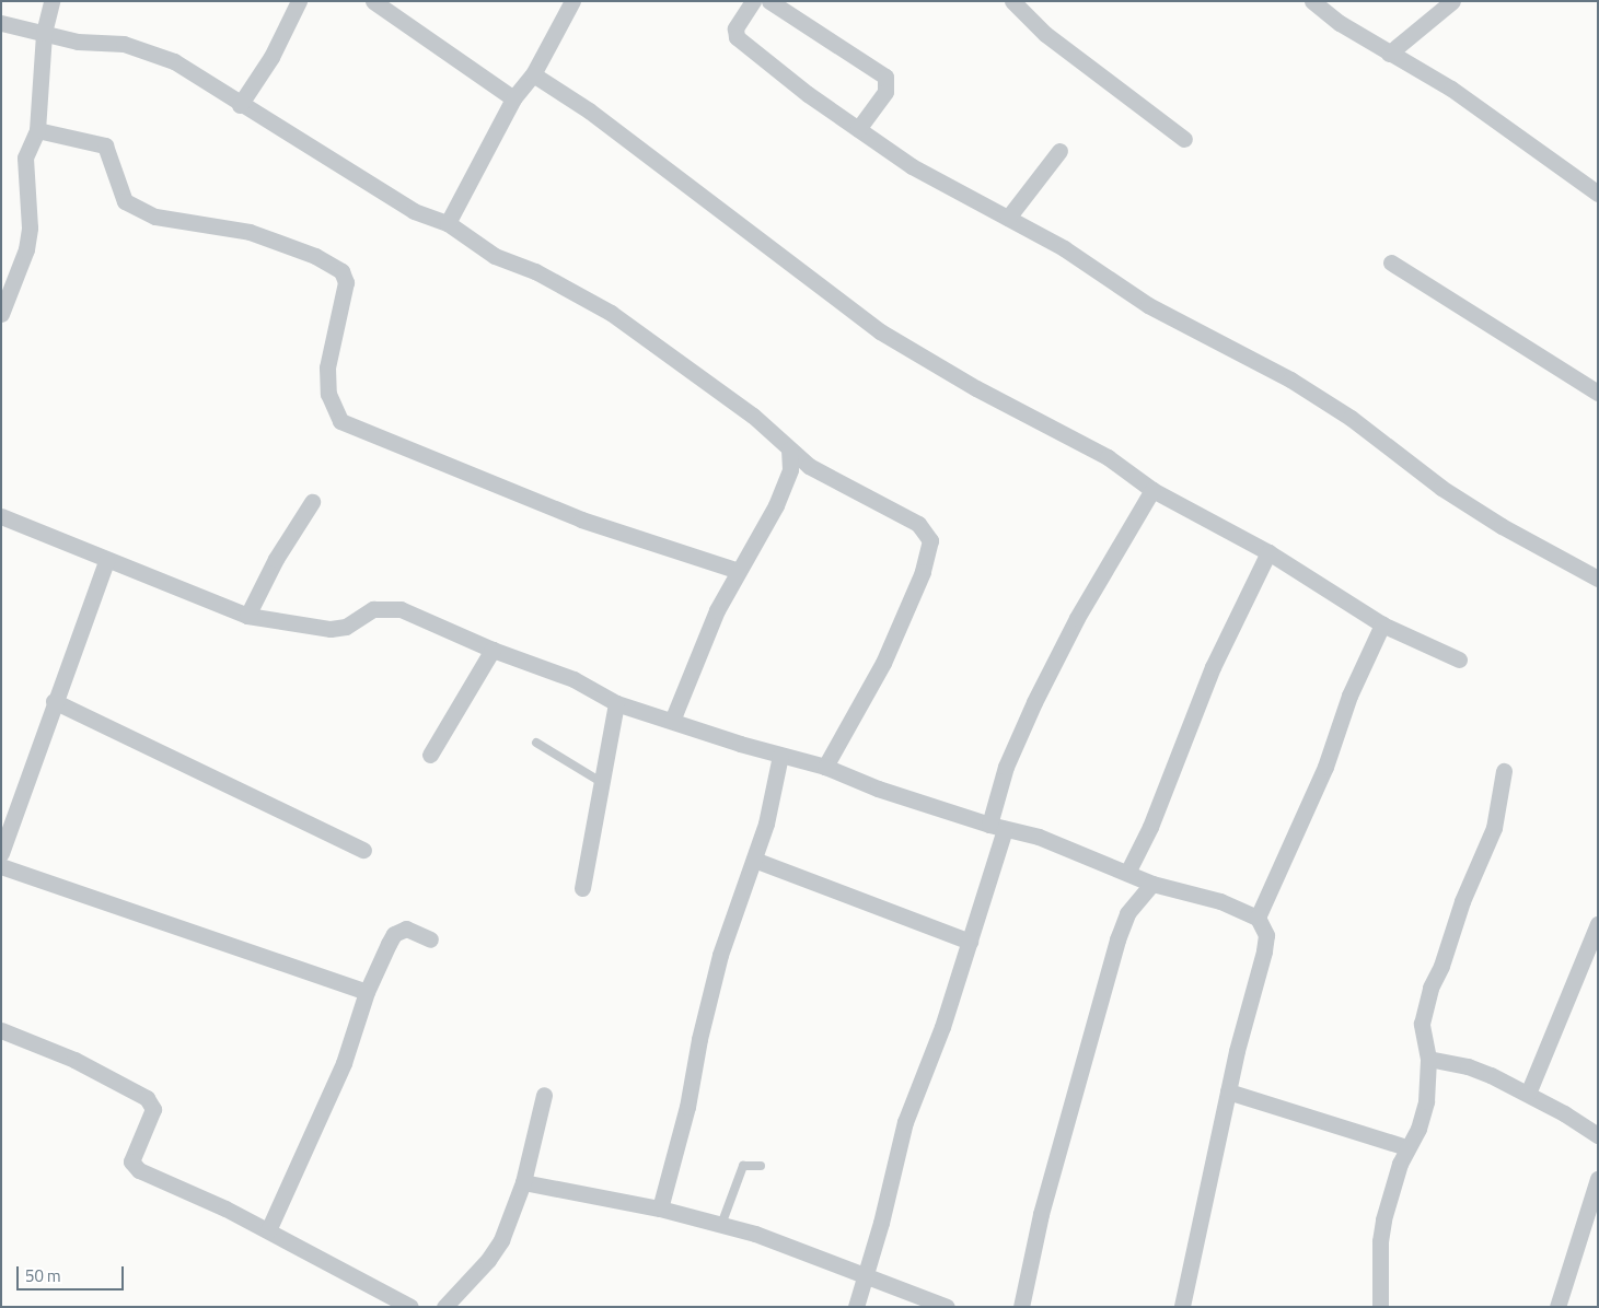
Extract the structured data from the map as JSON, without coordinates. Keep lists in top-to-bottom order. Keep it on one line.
{"scale_bar":"50 m"}
